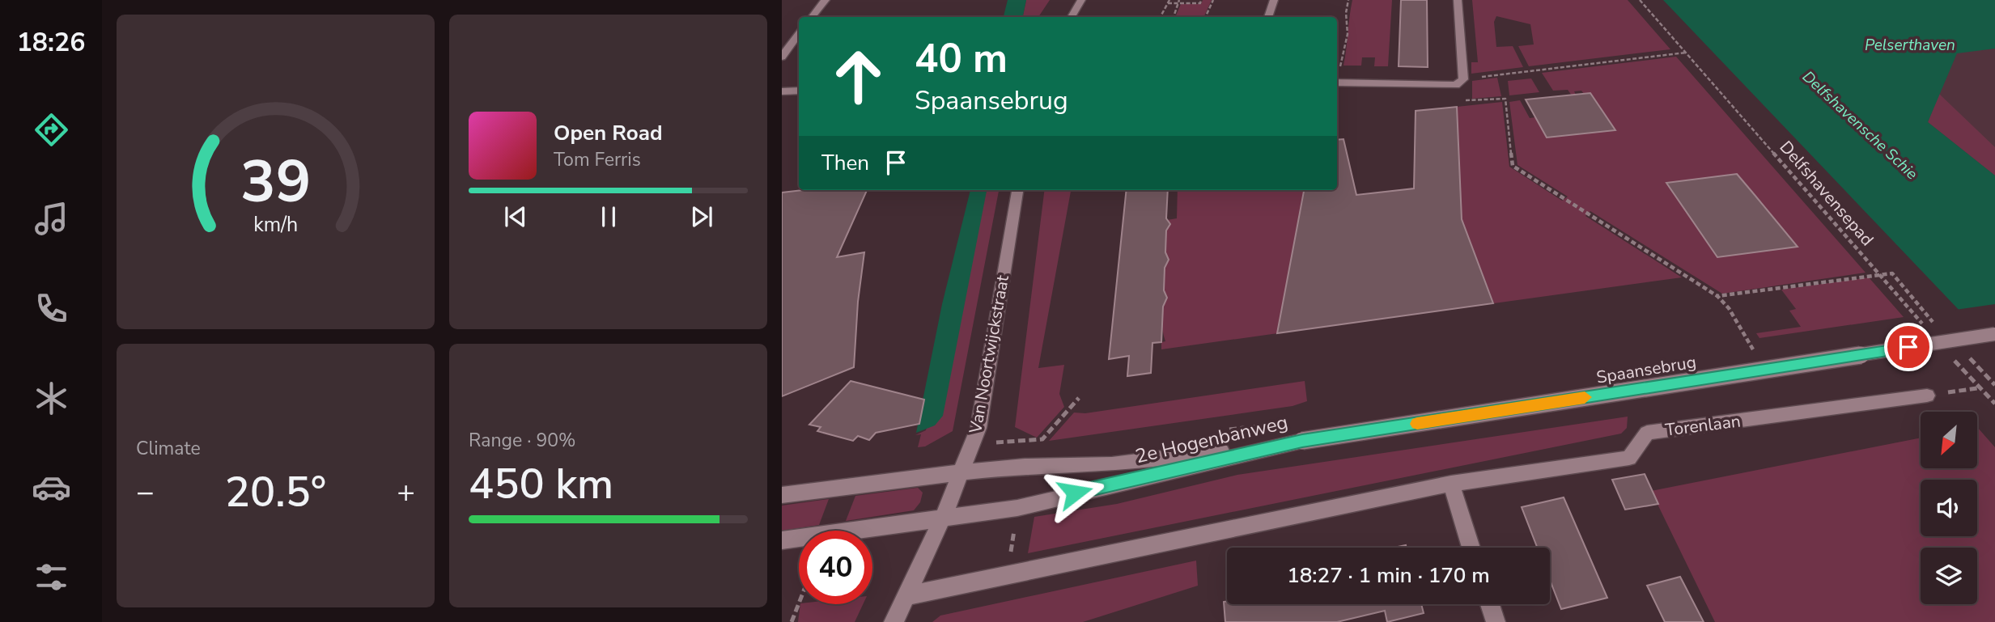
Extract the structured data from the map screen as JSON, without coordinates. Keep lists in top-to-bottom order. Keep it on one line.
{"streets":{"street":["Van Noortwijckstraat","Spaansebrug","Torenlaan","2e Hogenbanweg"],"path":["Delfshavensepad"]},"crossings":[["Van Noortwijckstraat","2e Hogenbanweg"],["Spaansebrug","2e Hogenbanweg"]],"water":["Pelserthaven","Delfshavensche Schie"],"north":"bottom left","page":{"tabs":"18:26","turn":["40 m","Spaansebrug"],"song":["Open Road","Tom Ferris"],"then":"Then","tile":["Climate",["Range · 90%","450 km"]],"heat":["−","20.5°","+"],"limit":"40","trip":"18:27 · 1 min · 170 m","gauge":["39","km/h"]}}
